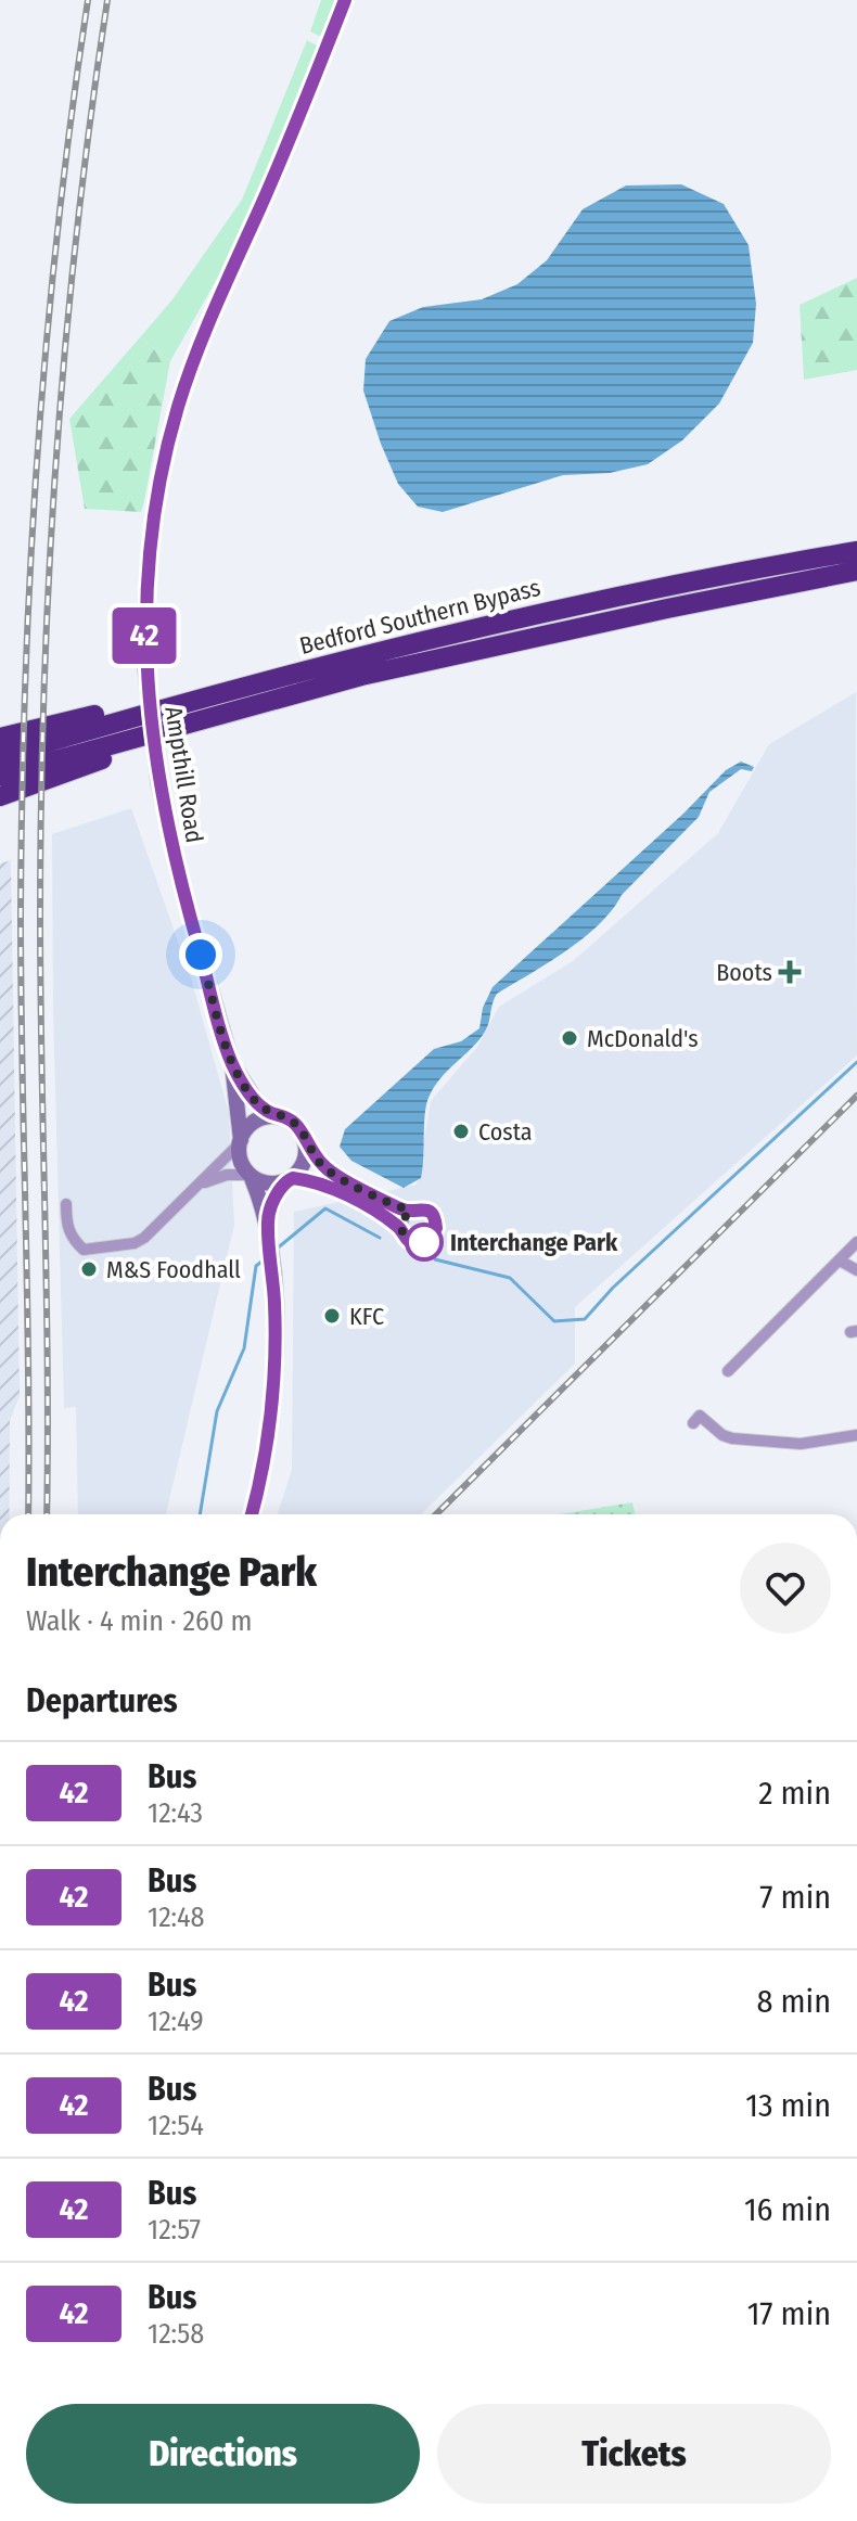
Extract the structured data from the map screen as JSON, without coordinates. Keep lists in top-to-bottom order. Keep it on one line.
{"streets":{"highway":["Bedford Southern Bypass"],"main road":["Ampthill Road"]},"places":{"health":["Boots"],"other":["McDonald's","Costa","Interchange Park","M&S Foodhall","KFC"]},"lines":["bus line 42"],"page":{"on_map":"42","heading":[["Interchange Park","Walk · 4 min · 260 m"],"Departures"],"list":[{"mark":"42","name":"Bus","note":"12:43","value":"2 min"},{"mark":"42","name":"Bus","note":"12:48","value":"7 min"},{"mark":"42","name":"Bus","note":"12:49","value":"8 min"},{"mark":"42","name":"Bus","note":"12:54","value":"13 min"},{"mark":"42","name":"Bus","note":"12:57","value":"16 min"},{"mark":"42","name":"Bus","note":"12:58","value":"17 min"}],"buttons":["Directions","Tickets"]}}
